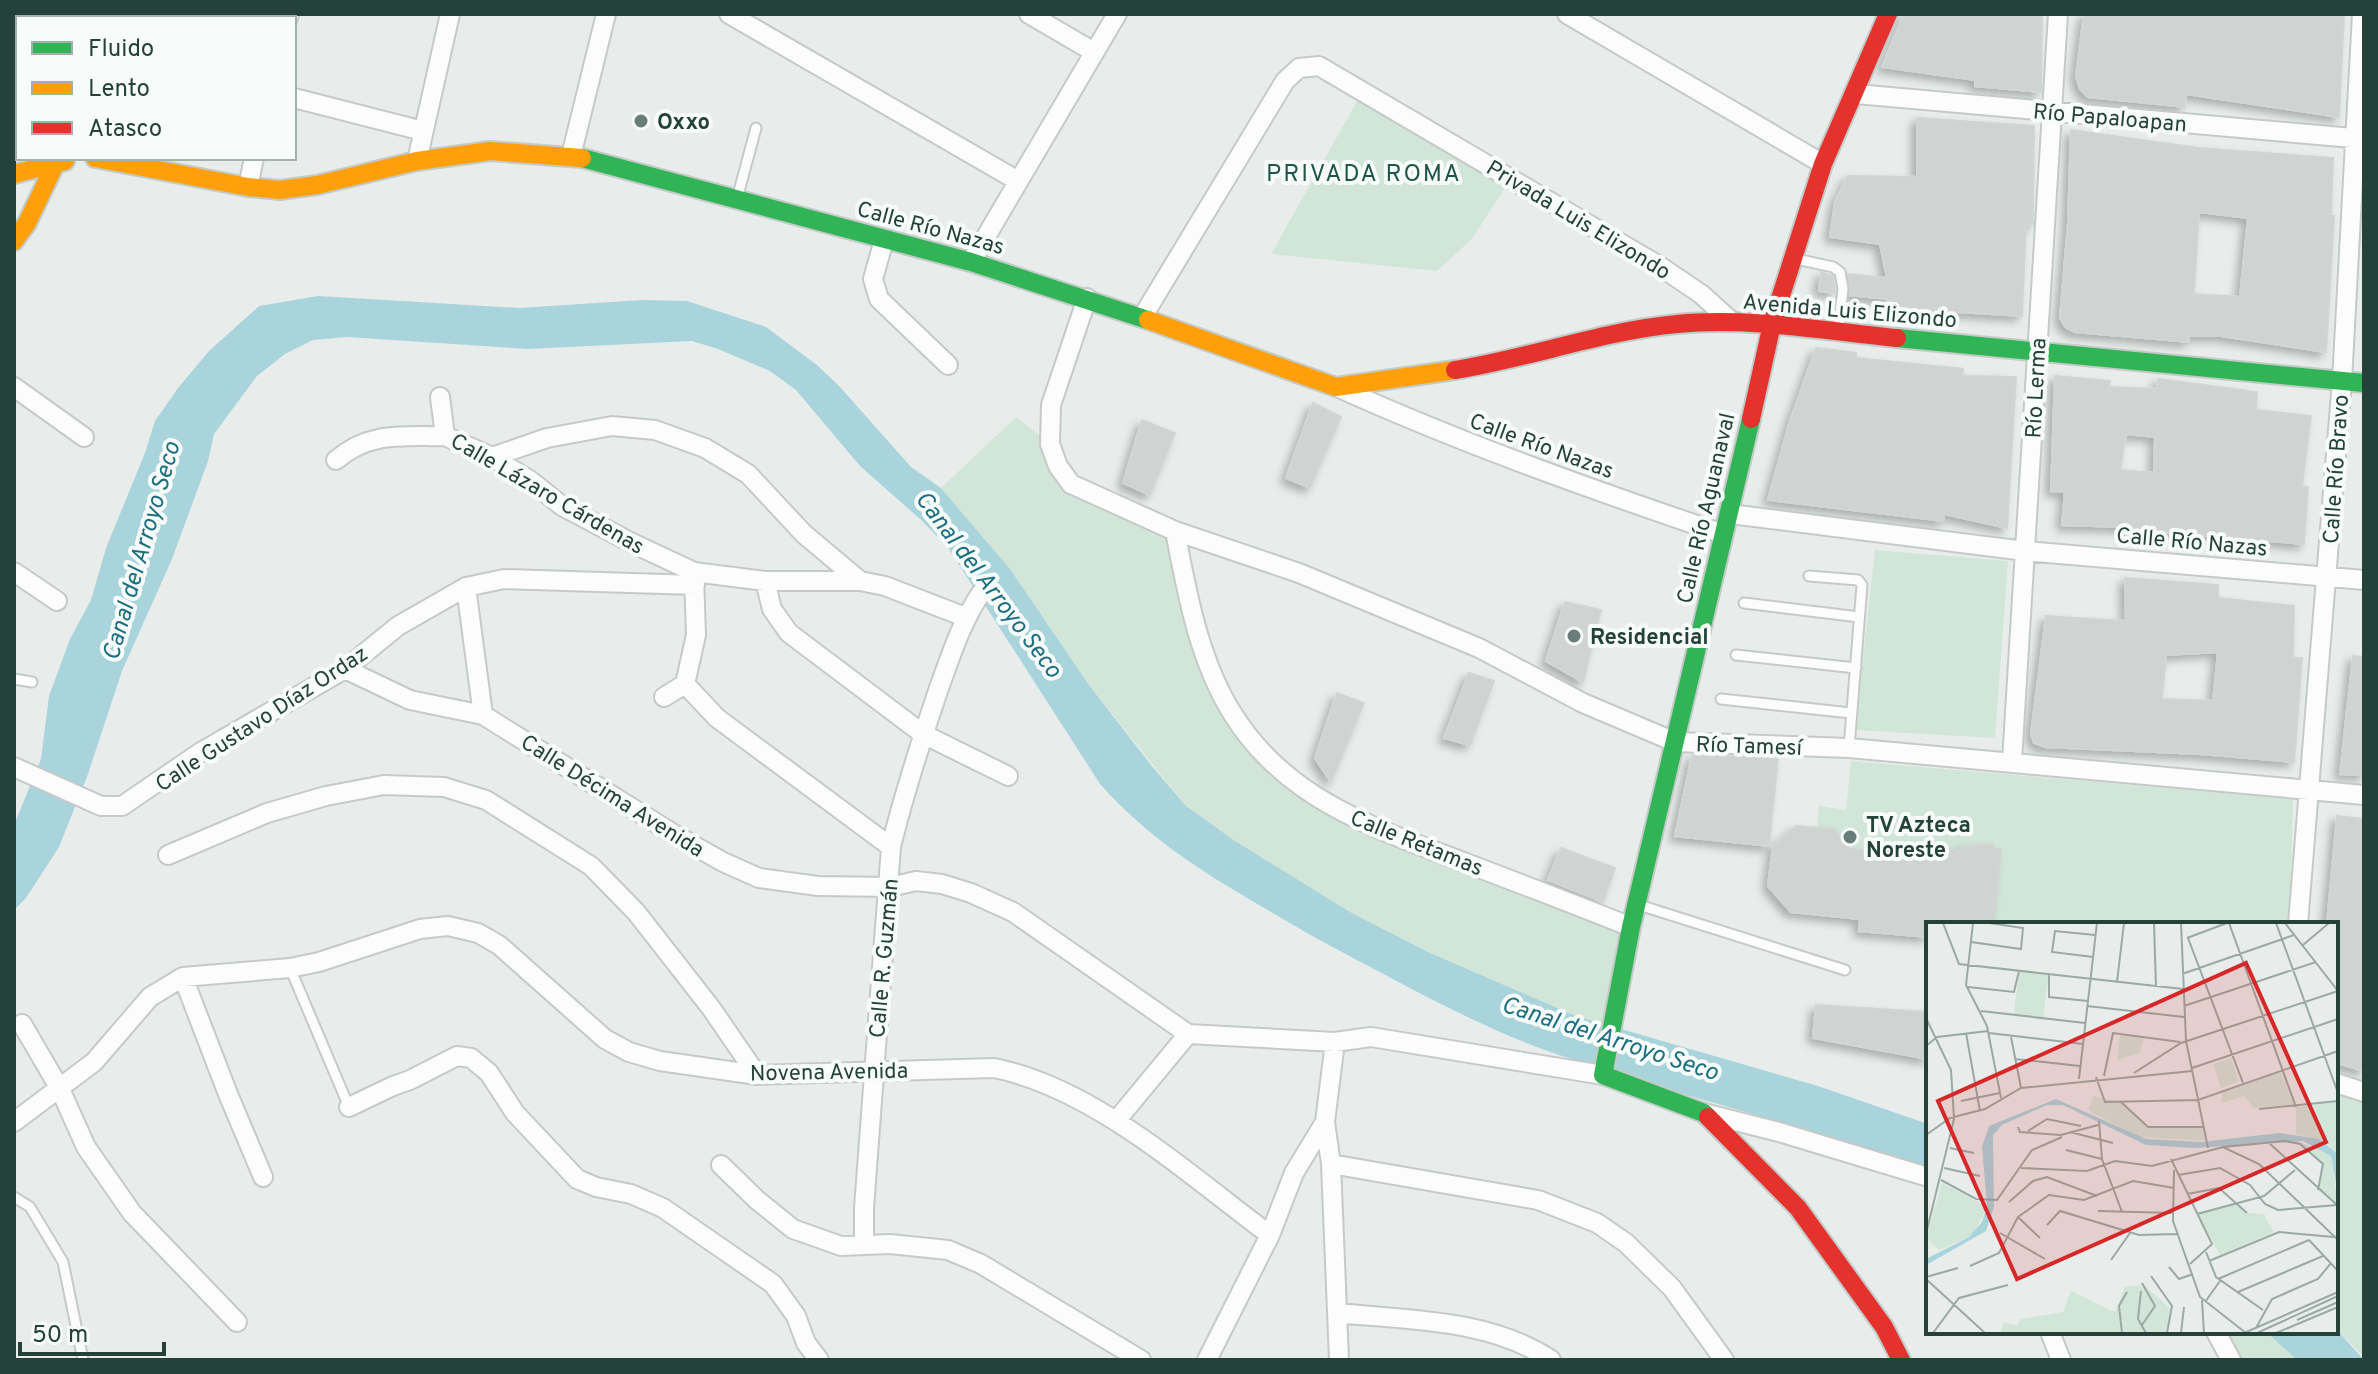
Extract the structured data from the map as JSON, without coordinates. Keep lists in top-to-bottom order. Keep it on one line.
{"streets":{"street":["Río Papaloapan","Privada Luis Elizondo","Calle Río Nazas","Avenida Luis Elizondo","Río Lerma","Calle Río Bravo","Calle Lázaro Cárdenas","Calle Río Aguanaval","Calle Gustavo Díaz Ordaz","Río Tamesí","Calle Décima Avenida","Calle Retamas","Calle R. Guzmán","Novena Avenida"]},"crossings":[["Río Papaloapan","Río Lerma"],["Río Papaloapan","Calle Río Bravo"],["Río Papaloapan","Calle Río Aguanaval"],["Privada Luis Elizondo","Calle Río Nazas"],["Privada Luis Elizondo","Avenida Luis Elizondo"],["Calle Río Nazas","Avenida Luis Elizondo"],["Calle Río Nazas","Río Lerma"],["Calle Río Nazas","Calle Río Bravo"],["Calle Río Nazas","Calle Río Aguanaval"],["Calle Río Nazas","Río Tamesí"],["Avenida Luis Elizondo","Río Lerma"],["Avenida Luis Elizondo","Calle Río Bravo"],["Avenida Luis Elizondo","Calle Río Aguanaval"],["Río Lerma","Río Tamesí"],["Calle Río Bravo","Río Tamesí"],["Calle Lázaro Cárdenas","Calle Gustavo Díaz Ordaz"],["Calle Lázaro Cárdenas","Calle R. Guzmán"],["Calle Río Aguanaval","Río Tamesí"],["Calle Río Aguanaval","Calle Retamas"],["Calle Gustavo Díaz Ordaz","Calle Décima Avenida"],["Río Tamesí","Calle Retamas"],["Calle Décima Avenida","Calle R. Guzmán"],["Calle R. Guzmán","Novena Avenida"]],"districts":["PRIVADA ROMA"],"water":["Canal del Arroyo Seco"],"places":["Oxxo","Residencial","TV Azteca Noreste"],"legend":["Fluido","Lento","Atasco"],"scale_bar":"50 m"}
